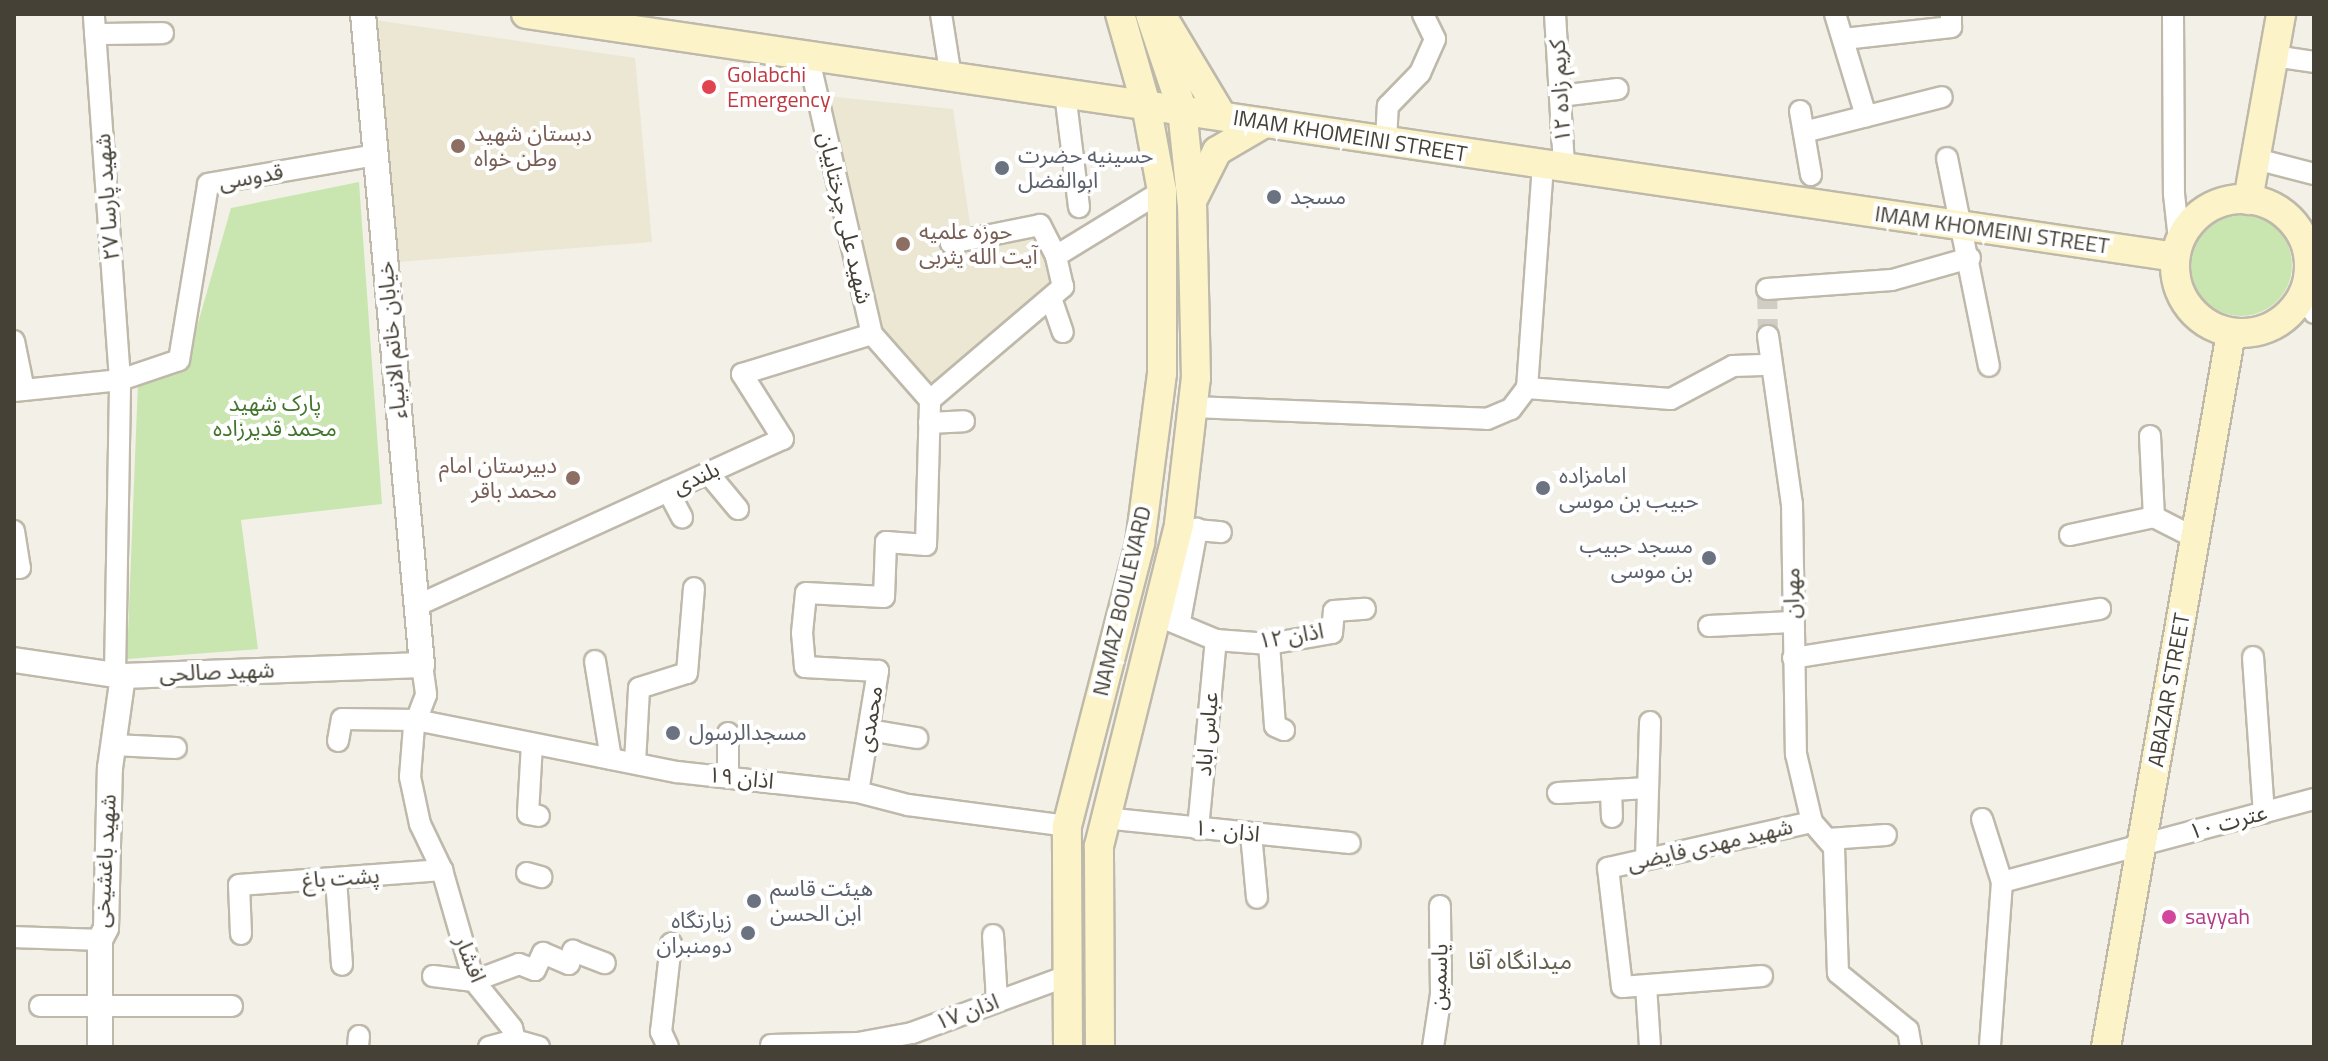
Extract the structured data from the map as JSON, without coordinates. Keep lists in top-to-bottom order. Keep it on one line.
{"streets":{"main road":["IMAM KHOMEINI STREET","NAMAZ BOULEVARD","ABAZAR STREET"],"street":["کریم زاده ۱۲","قدوسی","شهید پارسا ۲۷","شهید علی چرختابیان","خیابان خاتم الانبیاء","بلندی","مهران","اذان ۱۲","شهید صالحی","محمدی","عباس اباد","اذان ۱۹","عترت ۱۰","اذان ۱۰","شهید مهدی فایضی","شهید باغشیخی","پشت باغ","افشار","یاسمین","اذان ۱۷"]},"crossings":[["کریم زاده ۱۲","IMAM KHOMEINI STREET"],["IMAM KHOMEINI STREET","شهید علی چرختابیان"],["IMAM KHOMEINI STREET","NAMAZ BOULEVARD"],["IMAM KHOMEINI STREET","ABAZAR STREET"],["قدوسی","شهید پارسا ۲۷"],["قدوسی","خیابان خاتم الانبیاء"],["شهید پارسا ۲۷","شهید صالحی"],["شهید پارسا ۲۷","شهید باغشیخی"],["شهید علی چرختابیان","بلندی"],["خیابان خاتم الانبیاء","بلندی"],["خیابان خاتم الانبیاء","شهید صالحی"],["خیابان خاتم الانبیاء","افشار"],["مهران","شهید مهدی فایضی"],["NAMAZ BOULEVARD","اذان ۱۲"],["NAMAZ BOULEVARD","اذان ۱۹"],["NAMAZ BOULEVARD","اذان ۱۰"],["NAMAZ BOULEVARD","اذان ۱۷"],["اذان ۱۲","عباس اباد"],["شهید صالحی","شهید باغشیخی"],["شهید صالحی","افشار"],["ABAZAR STREET","عترت ۱۰"],["محمدی","اذان ۱۹"],["عباس اباد","اذان ۱۰"],["اذان ۱۹","افشار"],["پشت باغ","افشار"]],"districts":["میدانگاه آقا"],"parks":["پارک شهید محمد قدیرزاده"],"places":["Golabchi Emergency","دبستان شهید وطن خواه","حسینیه حضرت ابوالفضل","مسجد","حوزه علمیه آیت الله یثربی","دبیرستان امام محمد باقر","امامزاده حبیب بن موسی","مسجد حبیب بن موسی","مسجدالرسول","هیئت قاسم ابن الحسن","sayyah","زیارتگاه دومنبران"]}
